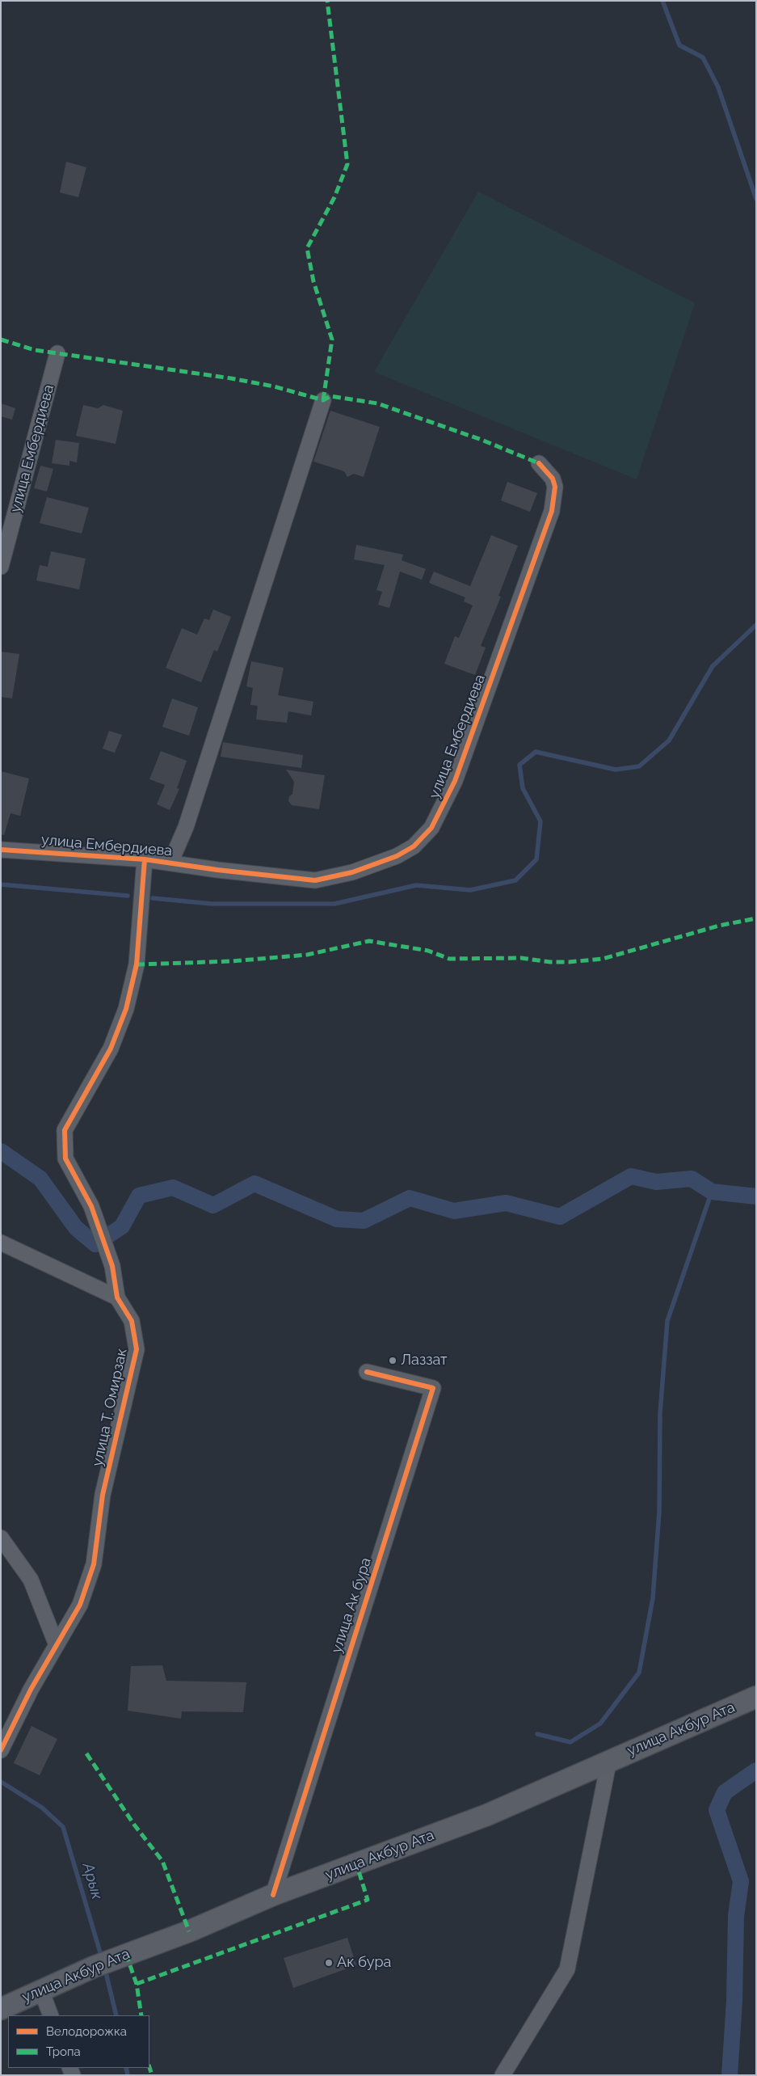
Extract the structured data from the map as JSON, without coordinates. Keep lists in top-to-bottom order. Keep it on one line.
{"streets":{"main road":["улица Акбур Ата"],"street":["улица Ембердиева","улица Т. Омирзак","улица Ак бура"]},"crossings":[["улица Ембердиева","улица Т. Омирзак"],["улица Ак бура","улица Акбур Ата"]],"water":["Арык"],"places":["Лаззат","Ак бура"],"legend":["Велодорожка","Тропа"]}
